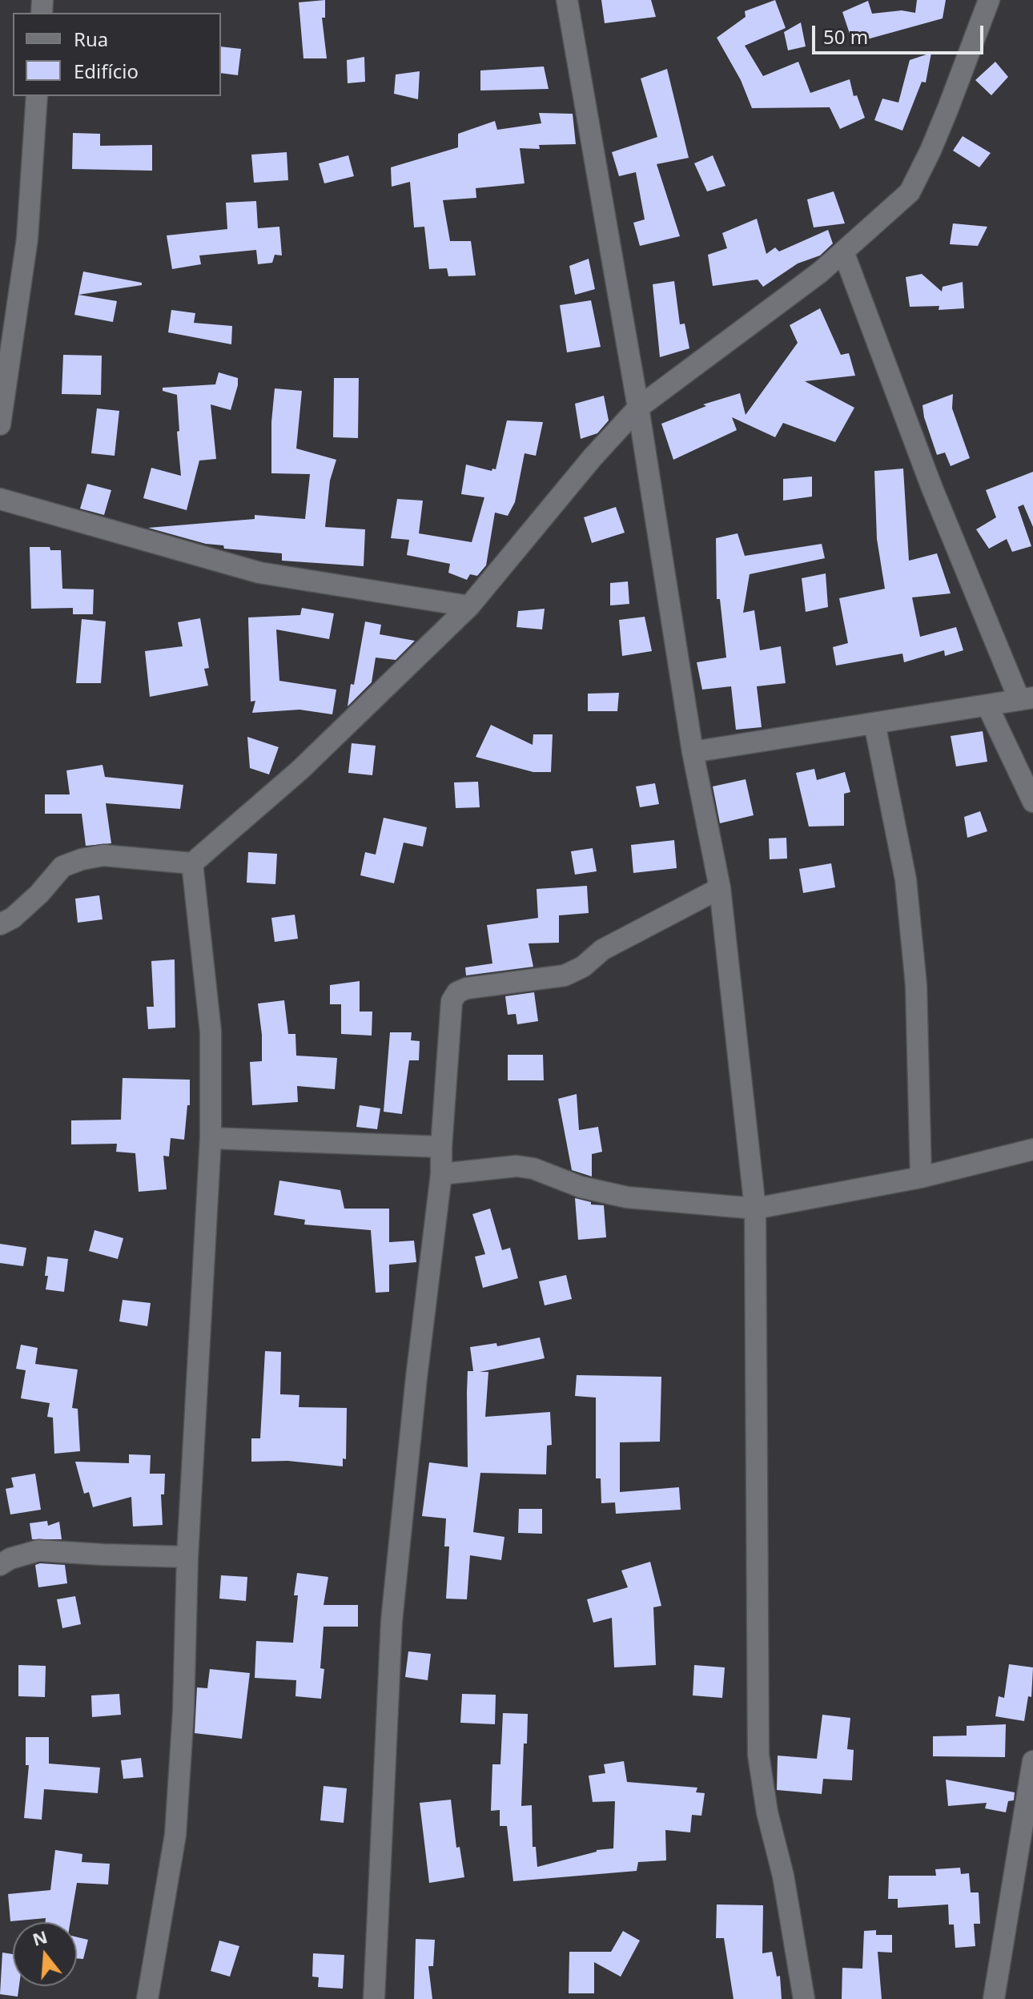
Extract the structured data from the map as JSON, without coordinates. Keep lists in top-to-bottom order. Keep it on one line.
{"legend":["Rua","Edifício"],"scale_bar":"50 m","north":"top"}
